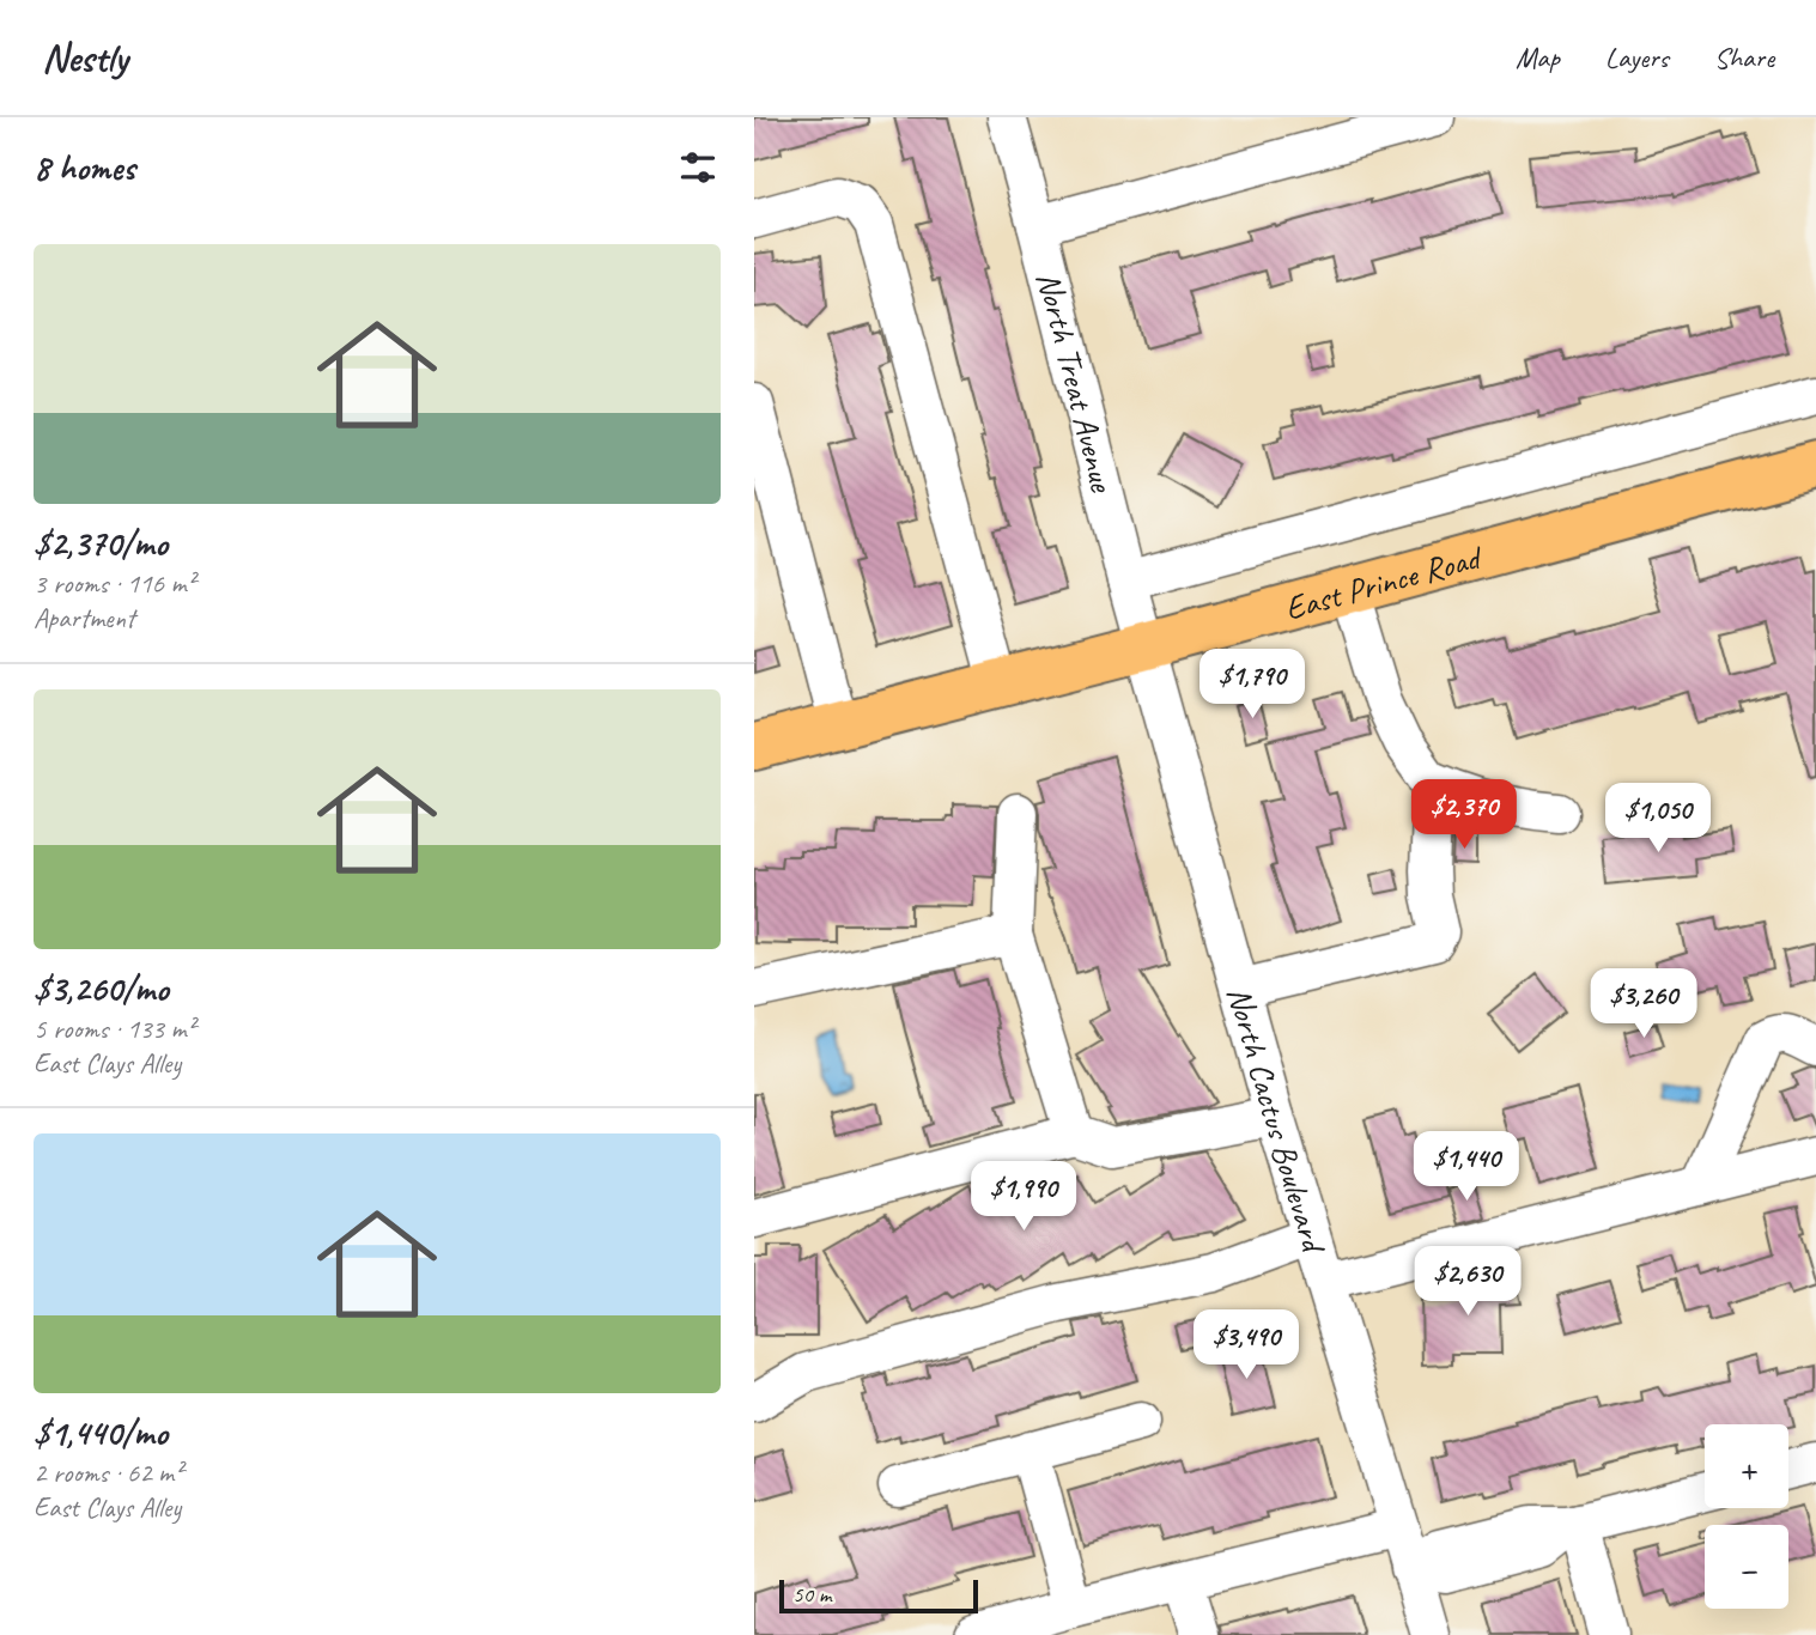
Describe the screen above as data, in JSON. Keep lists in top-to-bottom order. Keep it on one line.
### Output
{"streets":{"main road":["East Prince Road"],"street":["North Treat Avenue","North Cactus Boulevard"]},"crossings":[["North Treat Avenue","East Prince Road"],["North Treat Avenue","North Cactus Boulevard"],["East Prince Road","North Cactus Boulevard"]],"scale_bar":"50 m","page":{"header":"Nestly","nav":["Map","Layers","Share"],"heading":"8 homes","list":[{"name":"$2,370/mo","note":"3 rooms · 116 m² · Apartment"},{"name":"$3,260/mo","note":"5 rooms · 133 m² · East Clays Alley"},{"name":"$1,440/mo","note":"2 rooms · 62 m² · East Clays Alley"}],"price":["$1,790","$2,370","$1,050","$3,260","$1,440","$1,990","$2,630","$3,490"],"map_buttons":["+","−"],"scale":"50 m"}}
